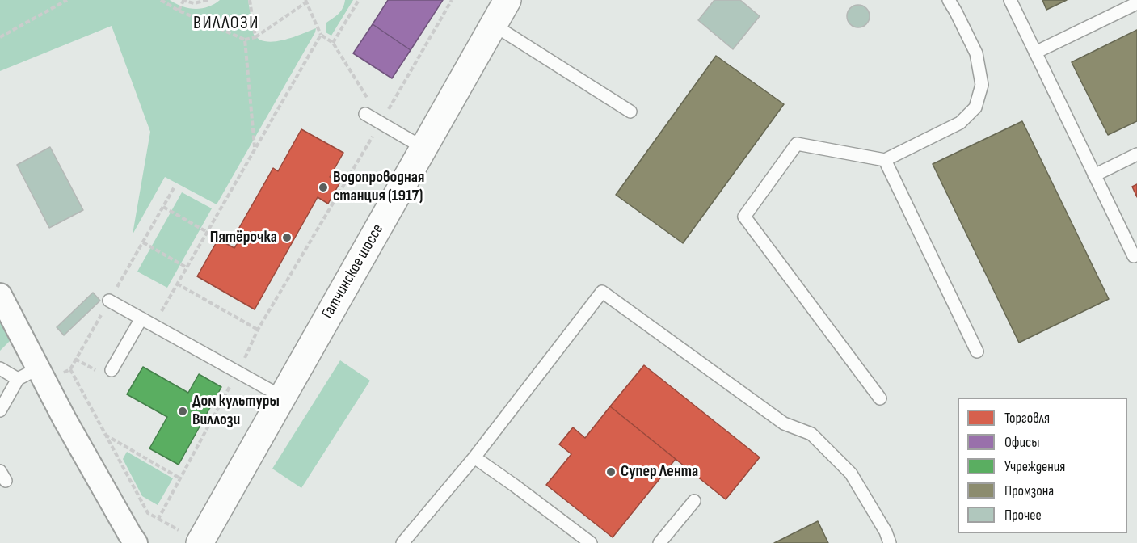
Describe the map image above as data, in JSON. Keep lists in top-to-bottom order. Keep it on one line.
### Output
{"streets":{"main road":["Гатчинское шоссе"]},"districts":["ВИЛЛОЗИ"],"places":["Водопроводная станция (1917)","Пятёрочка","Дом культуры Виллози","Супер Лента"],"legend":["Торговля","Офисы","Учреждения","Промзона","Прочее"]}
